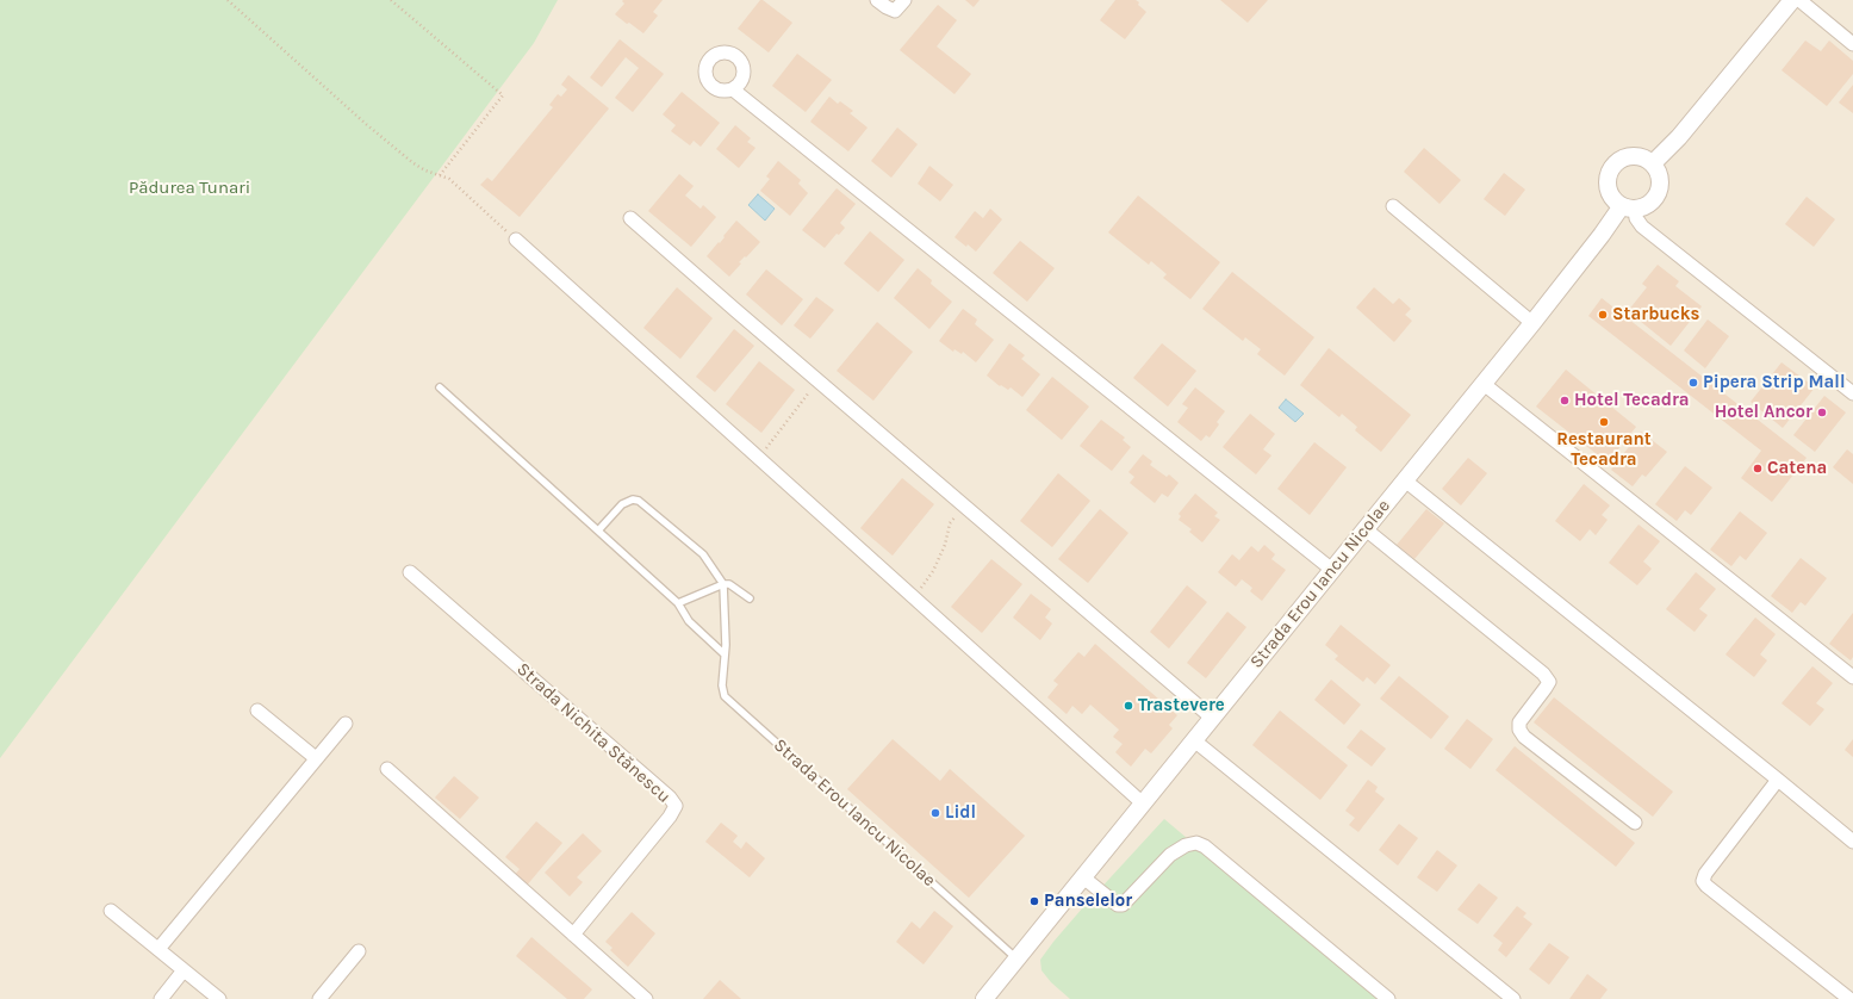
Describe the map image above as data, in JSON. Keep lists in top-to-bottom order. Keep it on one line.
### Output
{"streets":{"street":["Strada Erou Iancu Nicolae","Strada Nichita Stănescu"]},"parks":["Pădurea Tunari"],"places":["Starbucks","Pipera Strip Mall","Hotel Tecadra","Hotel Ancor","Restaurant Tecadra","Catena","Trastevere","Lidl","Panselelor"]}
